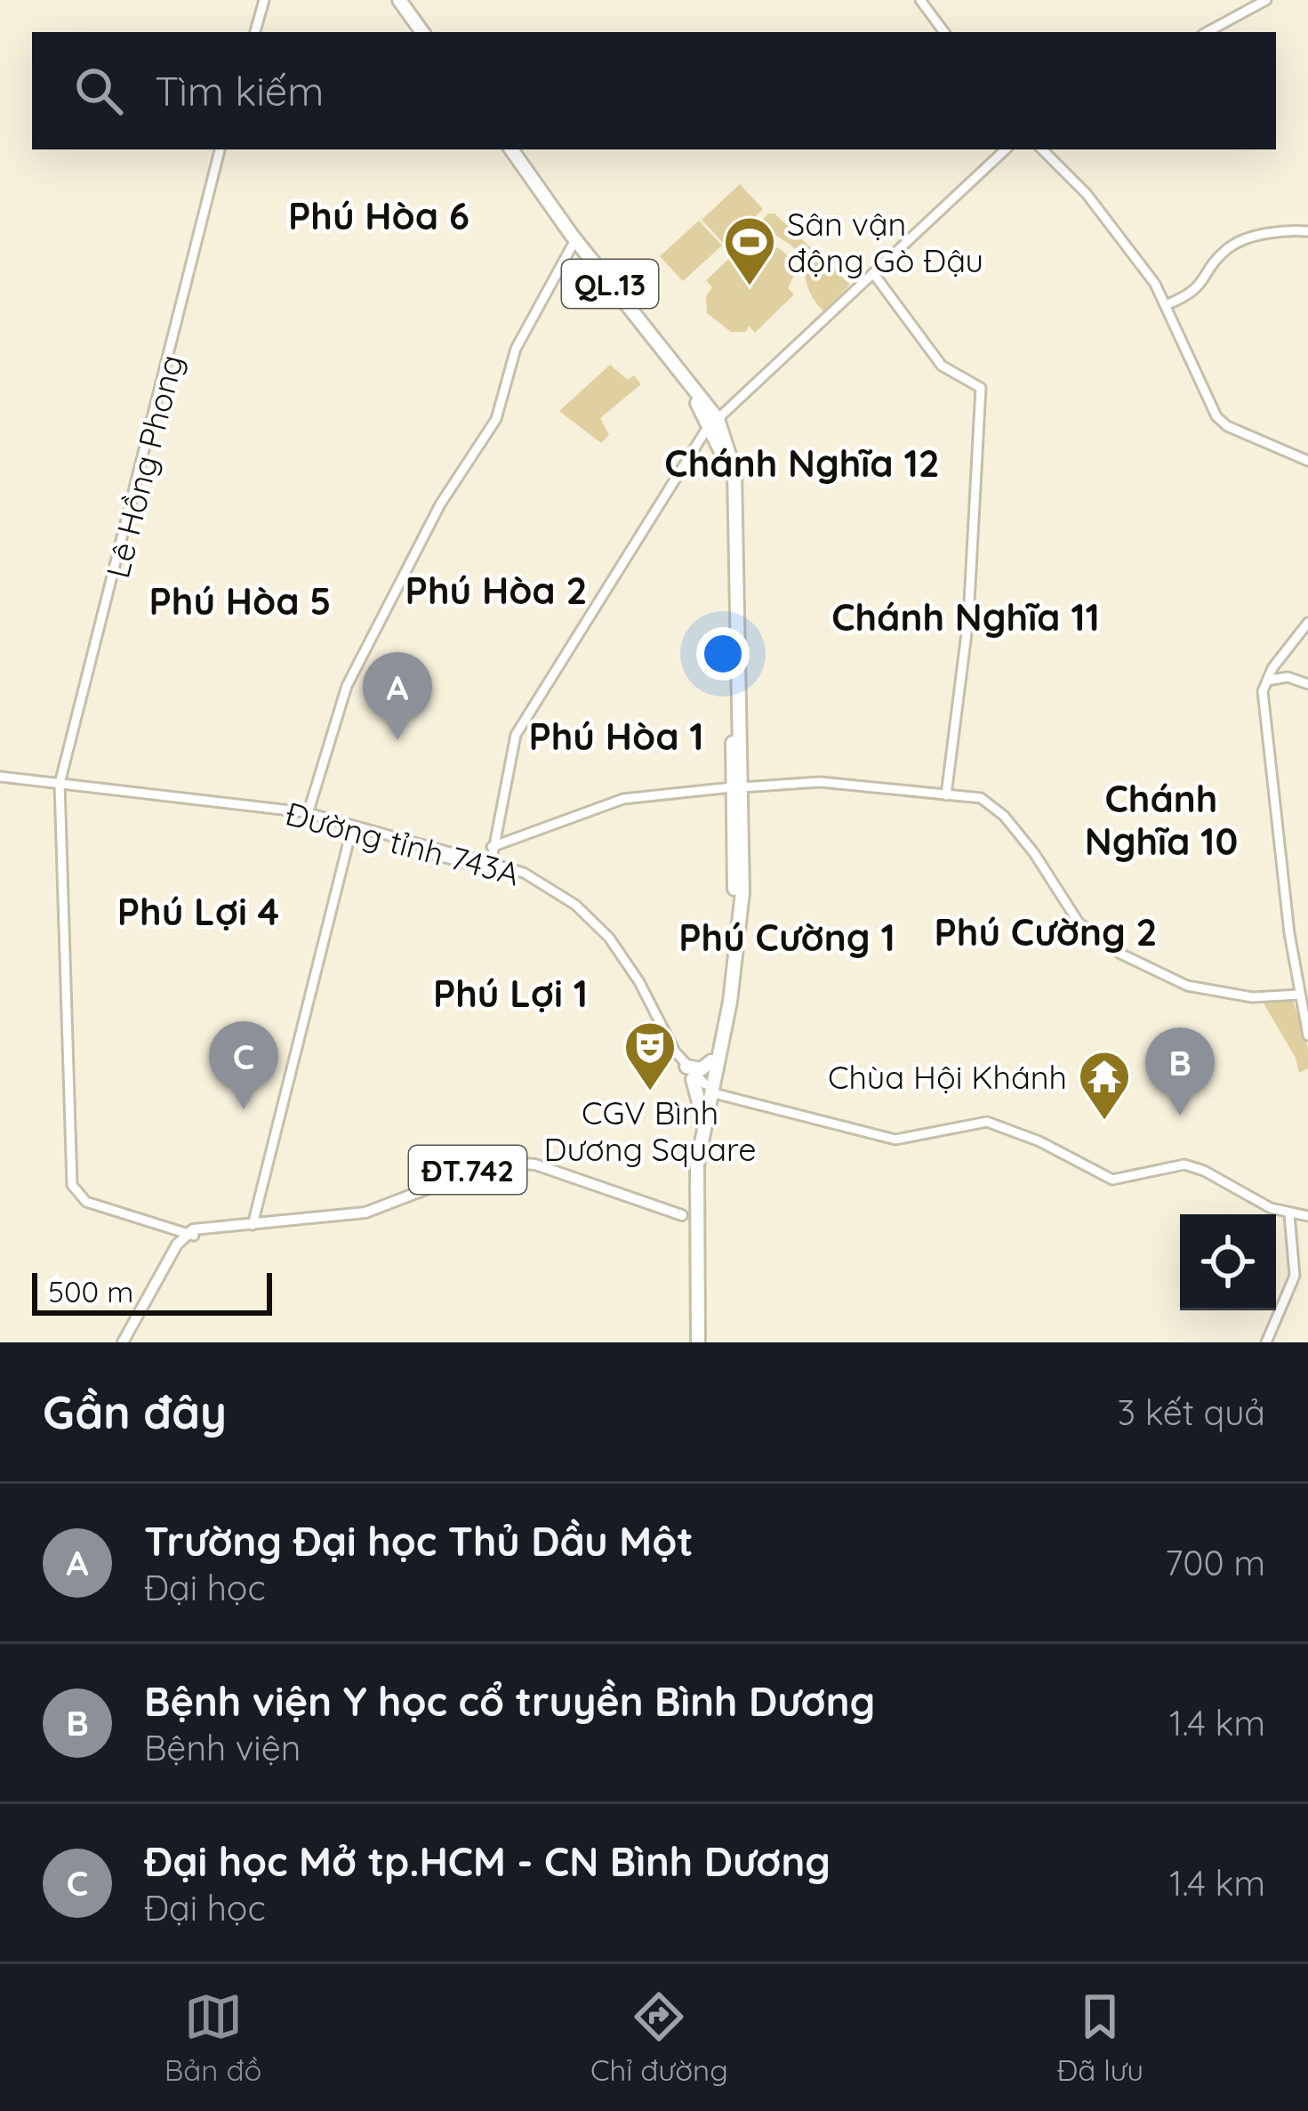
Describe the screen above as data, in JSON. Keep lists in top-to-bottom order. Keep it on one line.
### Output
{"streets":{"highway":["QL.13"],"main road":["ĐT.742"],"street":["Lê Hồng Phong","Đường tỉnh 743A"]},"crossings":[["QL.13","Đường tỉnh 743A"],["Lê Hồng Phong","Đường tỉnh 743A"],["Lê Hồng Phong","ĐT.742"]],"districts":["Phú Hòa 6","Chánh Nghĩa 12","Phú Hòa 2","Phú Hòa 5","Chánh Nghĩa 11","Phú Hòa 1","Chánh Nghĩa 10","Phú Lợi 4","Phú Cường 2","Phú Cường 1","Phú Lợi 1"],"places":{"sports":["Sân vận động Gò Đậu"],"theatre":["CGV Bình Dương Square"],"temple":["Chùa Hội Khánh"]},"scale_bar":"500 m","page":{"search":"Tìm kiếm","pins":["A","C","B"],"scale":"500 m","heading":["Gần đây","3 kết quả"],"list":[{"mark":"A","name":"Trường Đại học Thủ Dầu Một","note":"Đại học","value":"700 m"},{"mark":"B","name":"Bệnh viện Y học cổ truyền Bình Dương","note":"Bệnh viện","value":"1.4 km"},{"mark":"C","name":"Đại học Mở tp.HCM - CN Bình Dương","note":"Đại học","value":"1.4 km"}],"nav":["Bản đồ","Chỉ đường","Đã lưu"]}}
